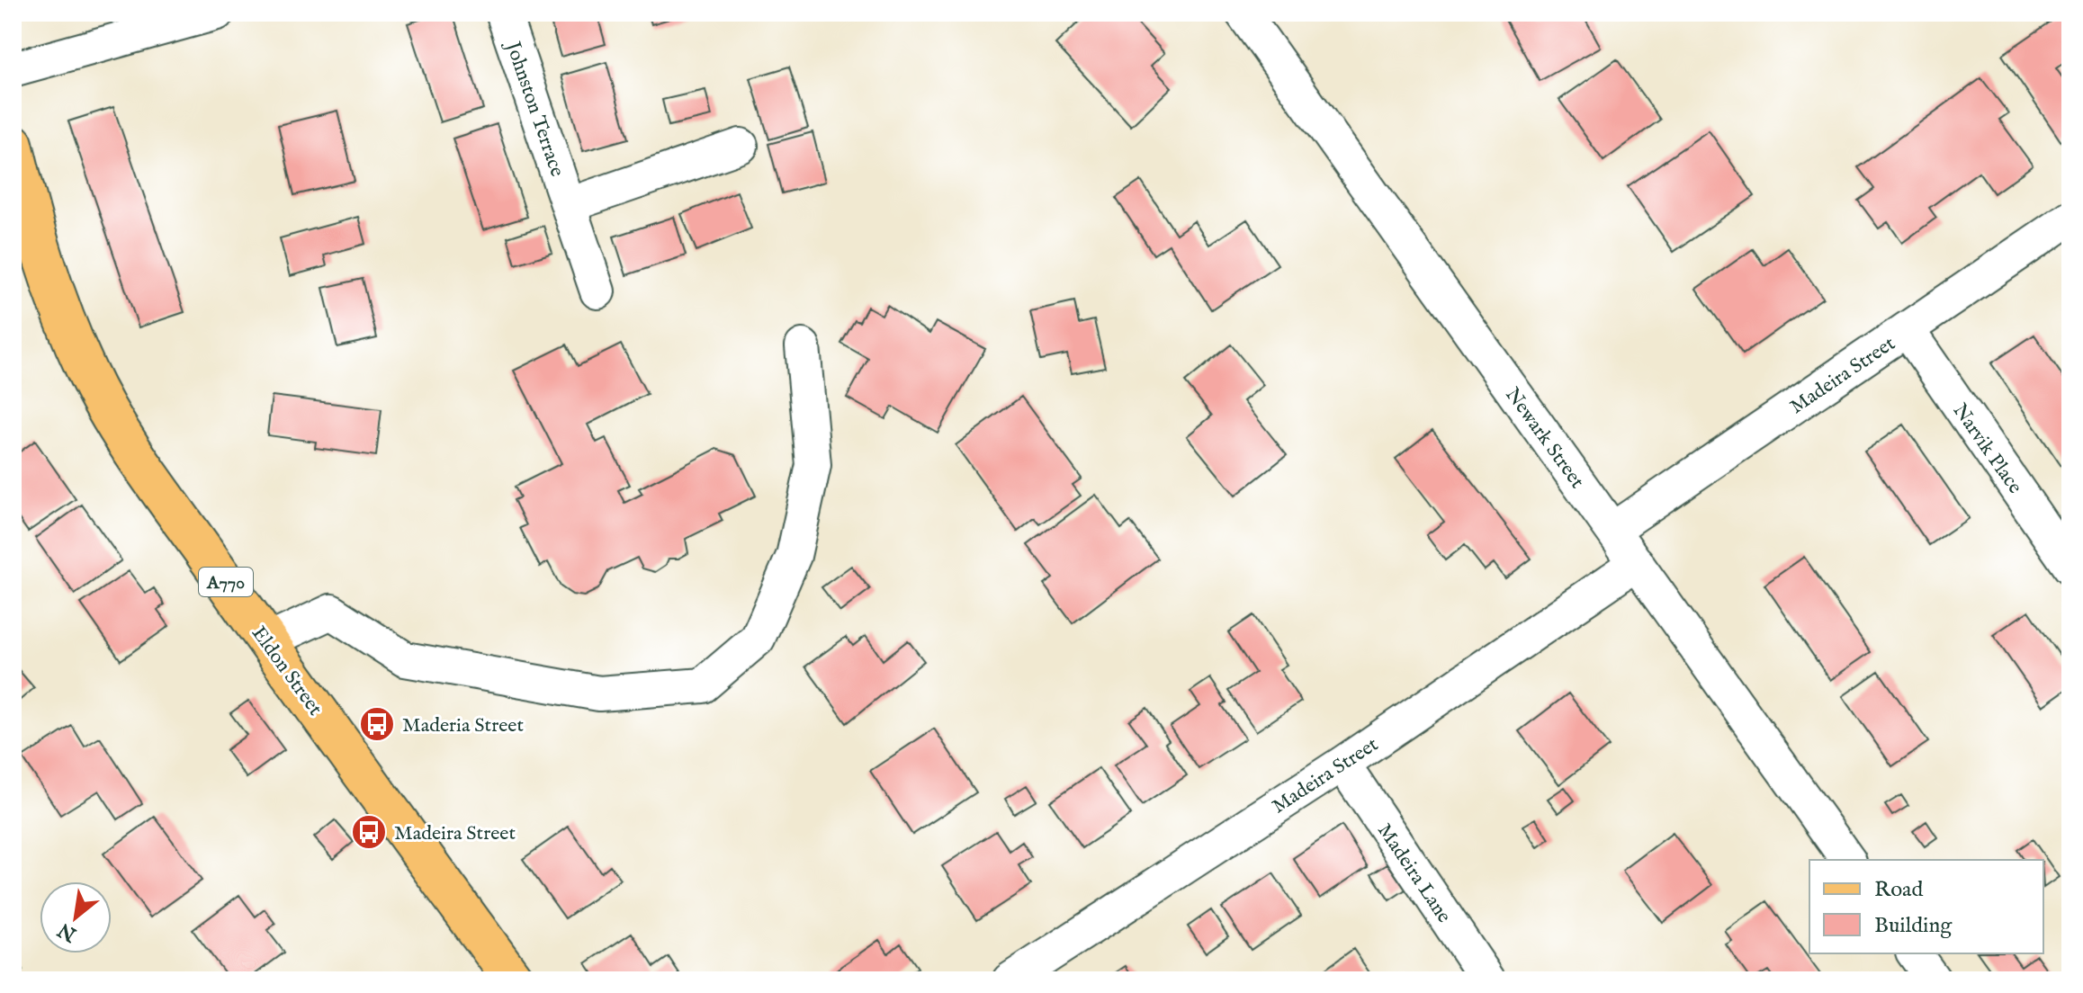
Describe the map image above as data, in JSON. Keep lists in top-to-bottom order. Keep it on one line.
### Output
{"streets":{"main road":["A770","Eldon Street"],"street":["Johnston Terrace","Madeira Street","Newark Street","Narvik Place","Madeira Lane"]},"crossings":[["Madeira Street","Newark Street"],["Madeira Street","Narvik Place"],["Madeira Street","Madeira Lane"]],"places":{"bus stop":["Maderia Street","Madeira Street"]},"legend":["Road","Building"],"north":"bottom left"}
